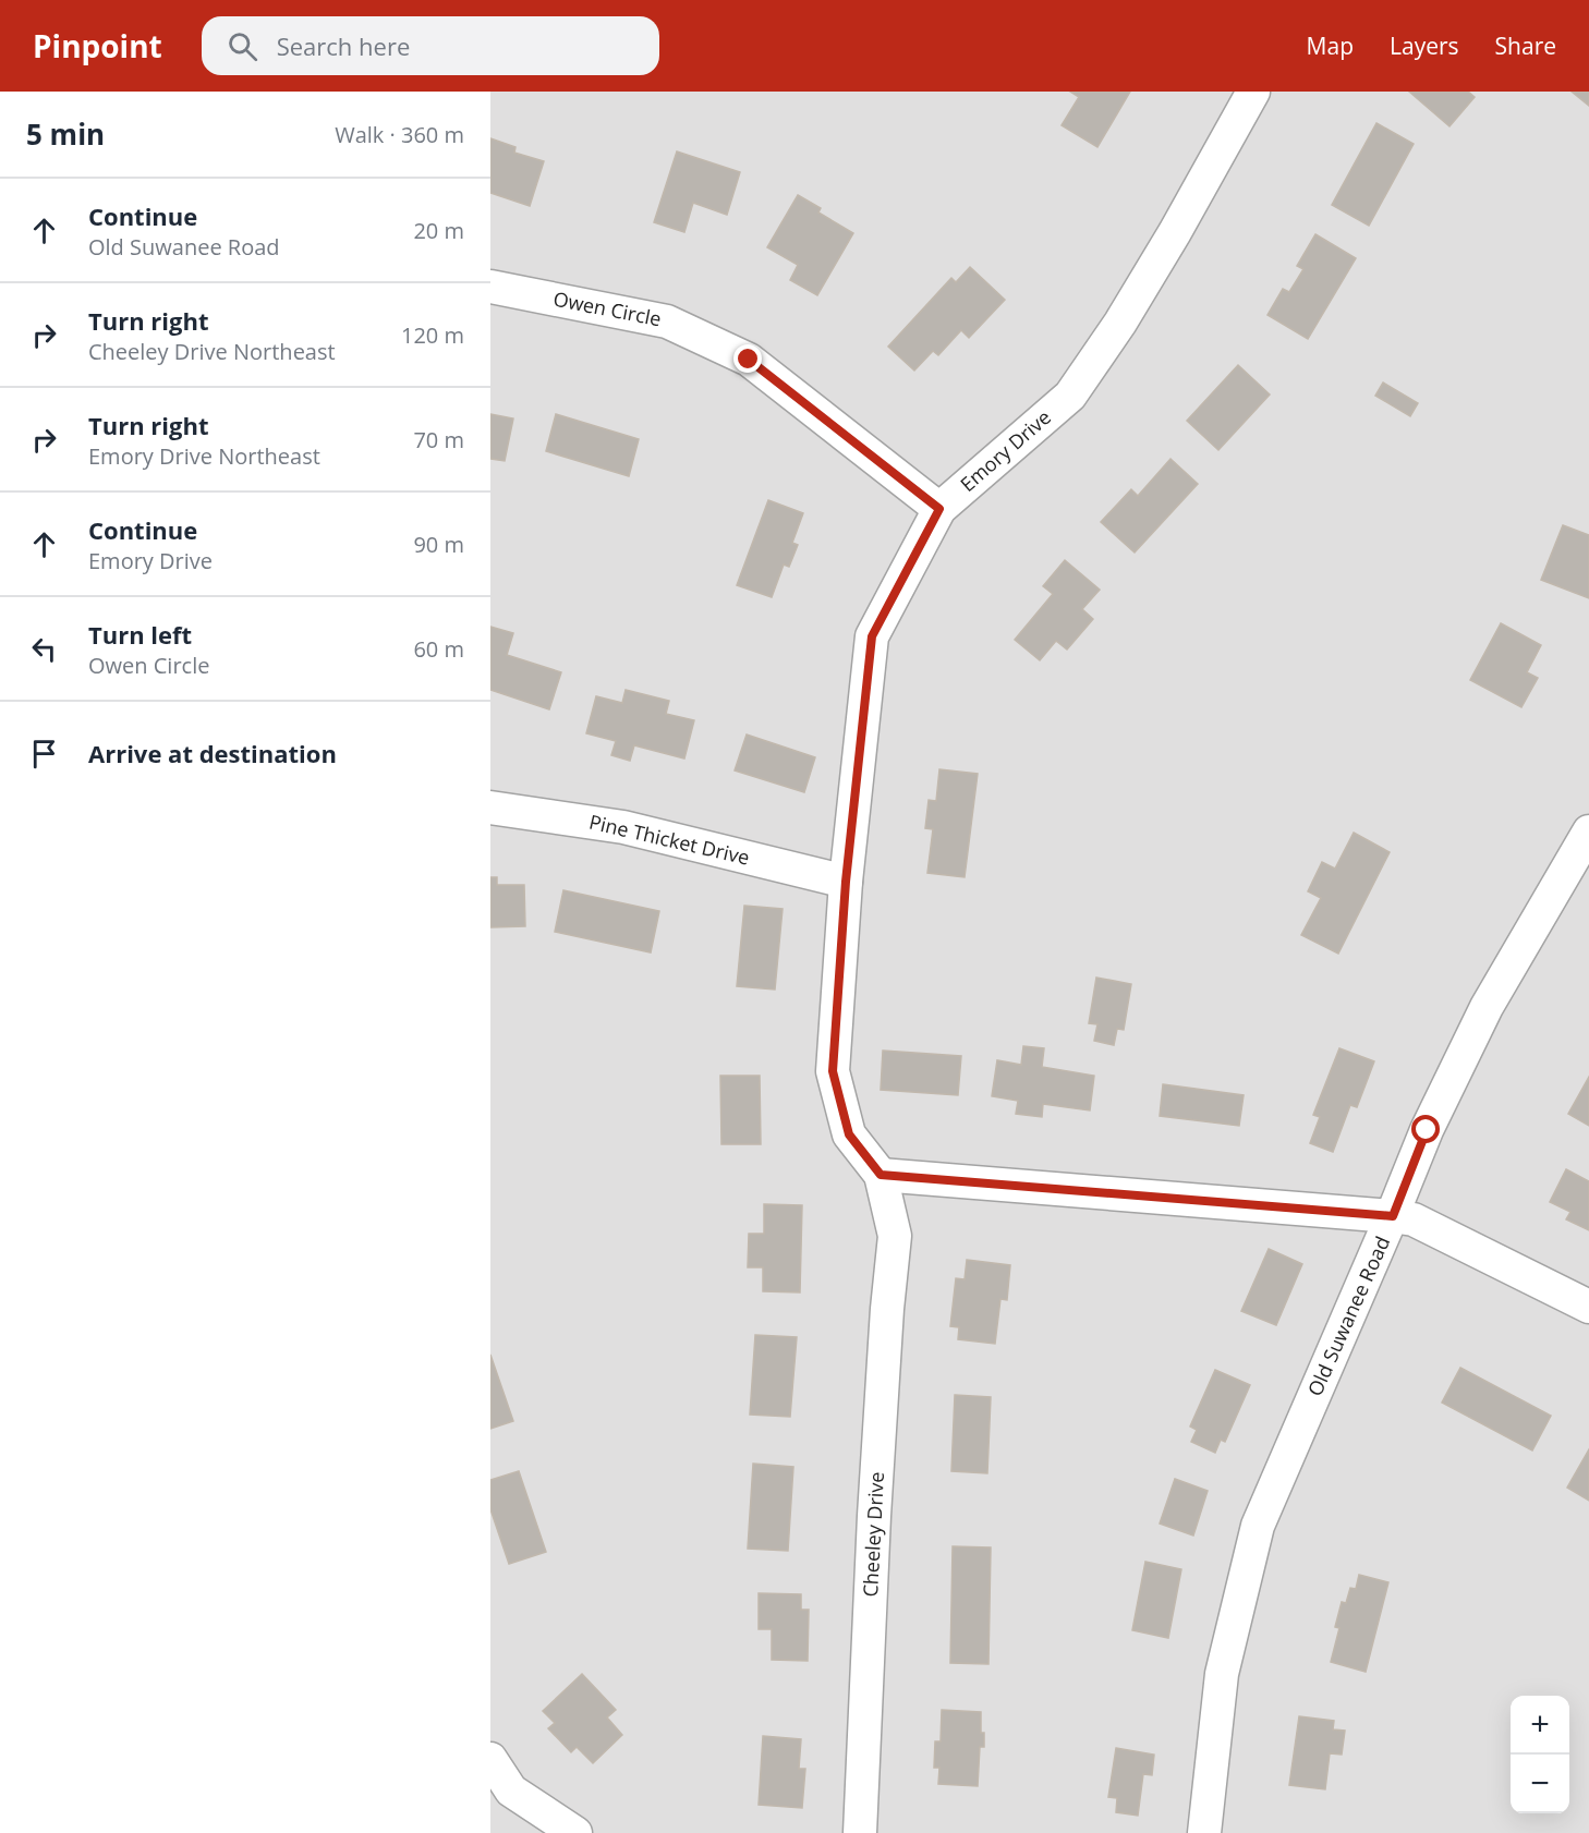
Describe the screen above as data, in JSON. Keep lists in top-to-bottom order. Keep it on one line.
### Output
{"streets":{"street":["Owen Circle","Emory Drive","Pine Thicket Drive","Old Suwanee Road","Cheeley Drive"]},"crossings":[["Owen Circle","Emory Drive"],["Emory Drive","Pine Thicket Drive"],["Emory Drive","Cheeley Drive"]],"page":{"header":"Pinpoint","search":"Search here","nav":["Map","Layers","Share"],"heading":["5 min","Walk · 360 m"],"list":[["Continue","Old Suwanee Road","20 m"],["Turn right","Cheeley Drive Northeast","120 m"],["Turn right","Emory Drive Northeast","70 m"],["Continue","Emory Drive","90 m"],["Turn left","Owen Circle","60 m"],"Arrive at destination"],"map_buttons":["+","−"]}}
